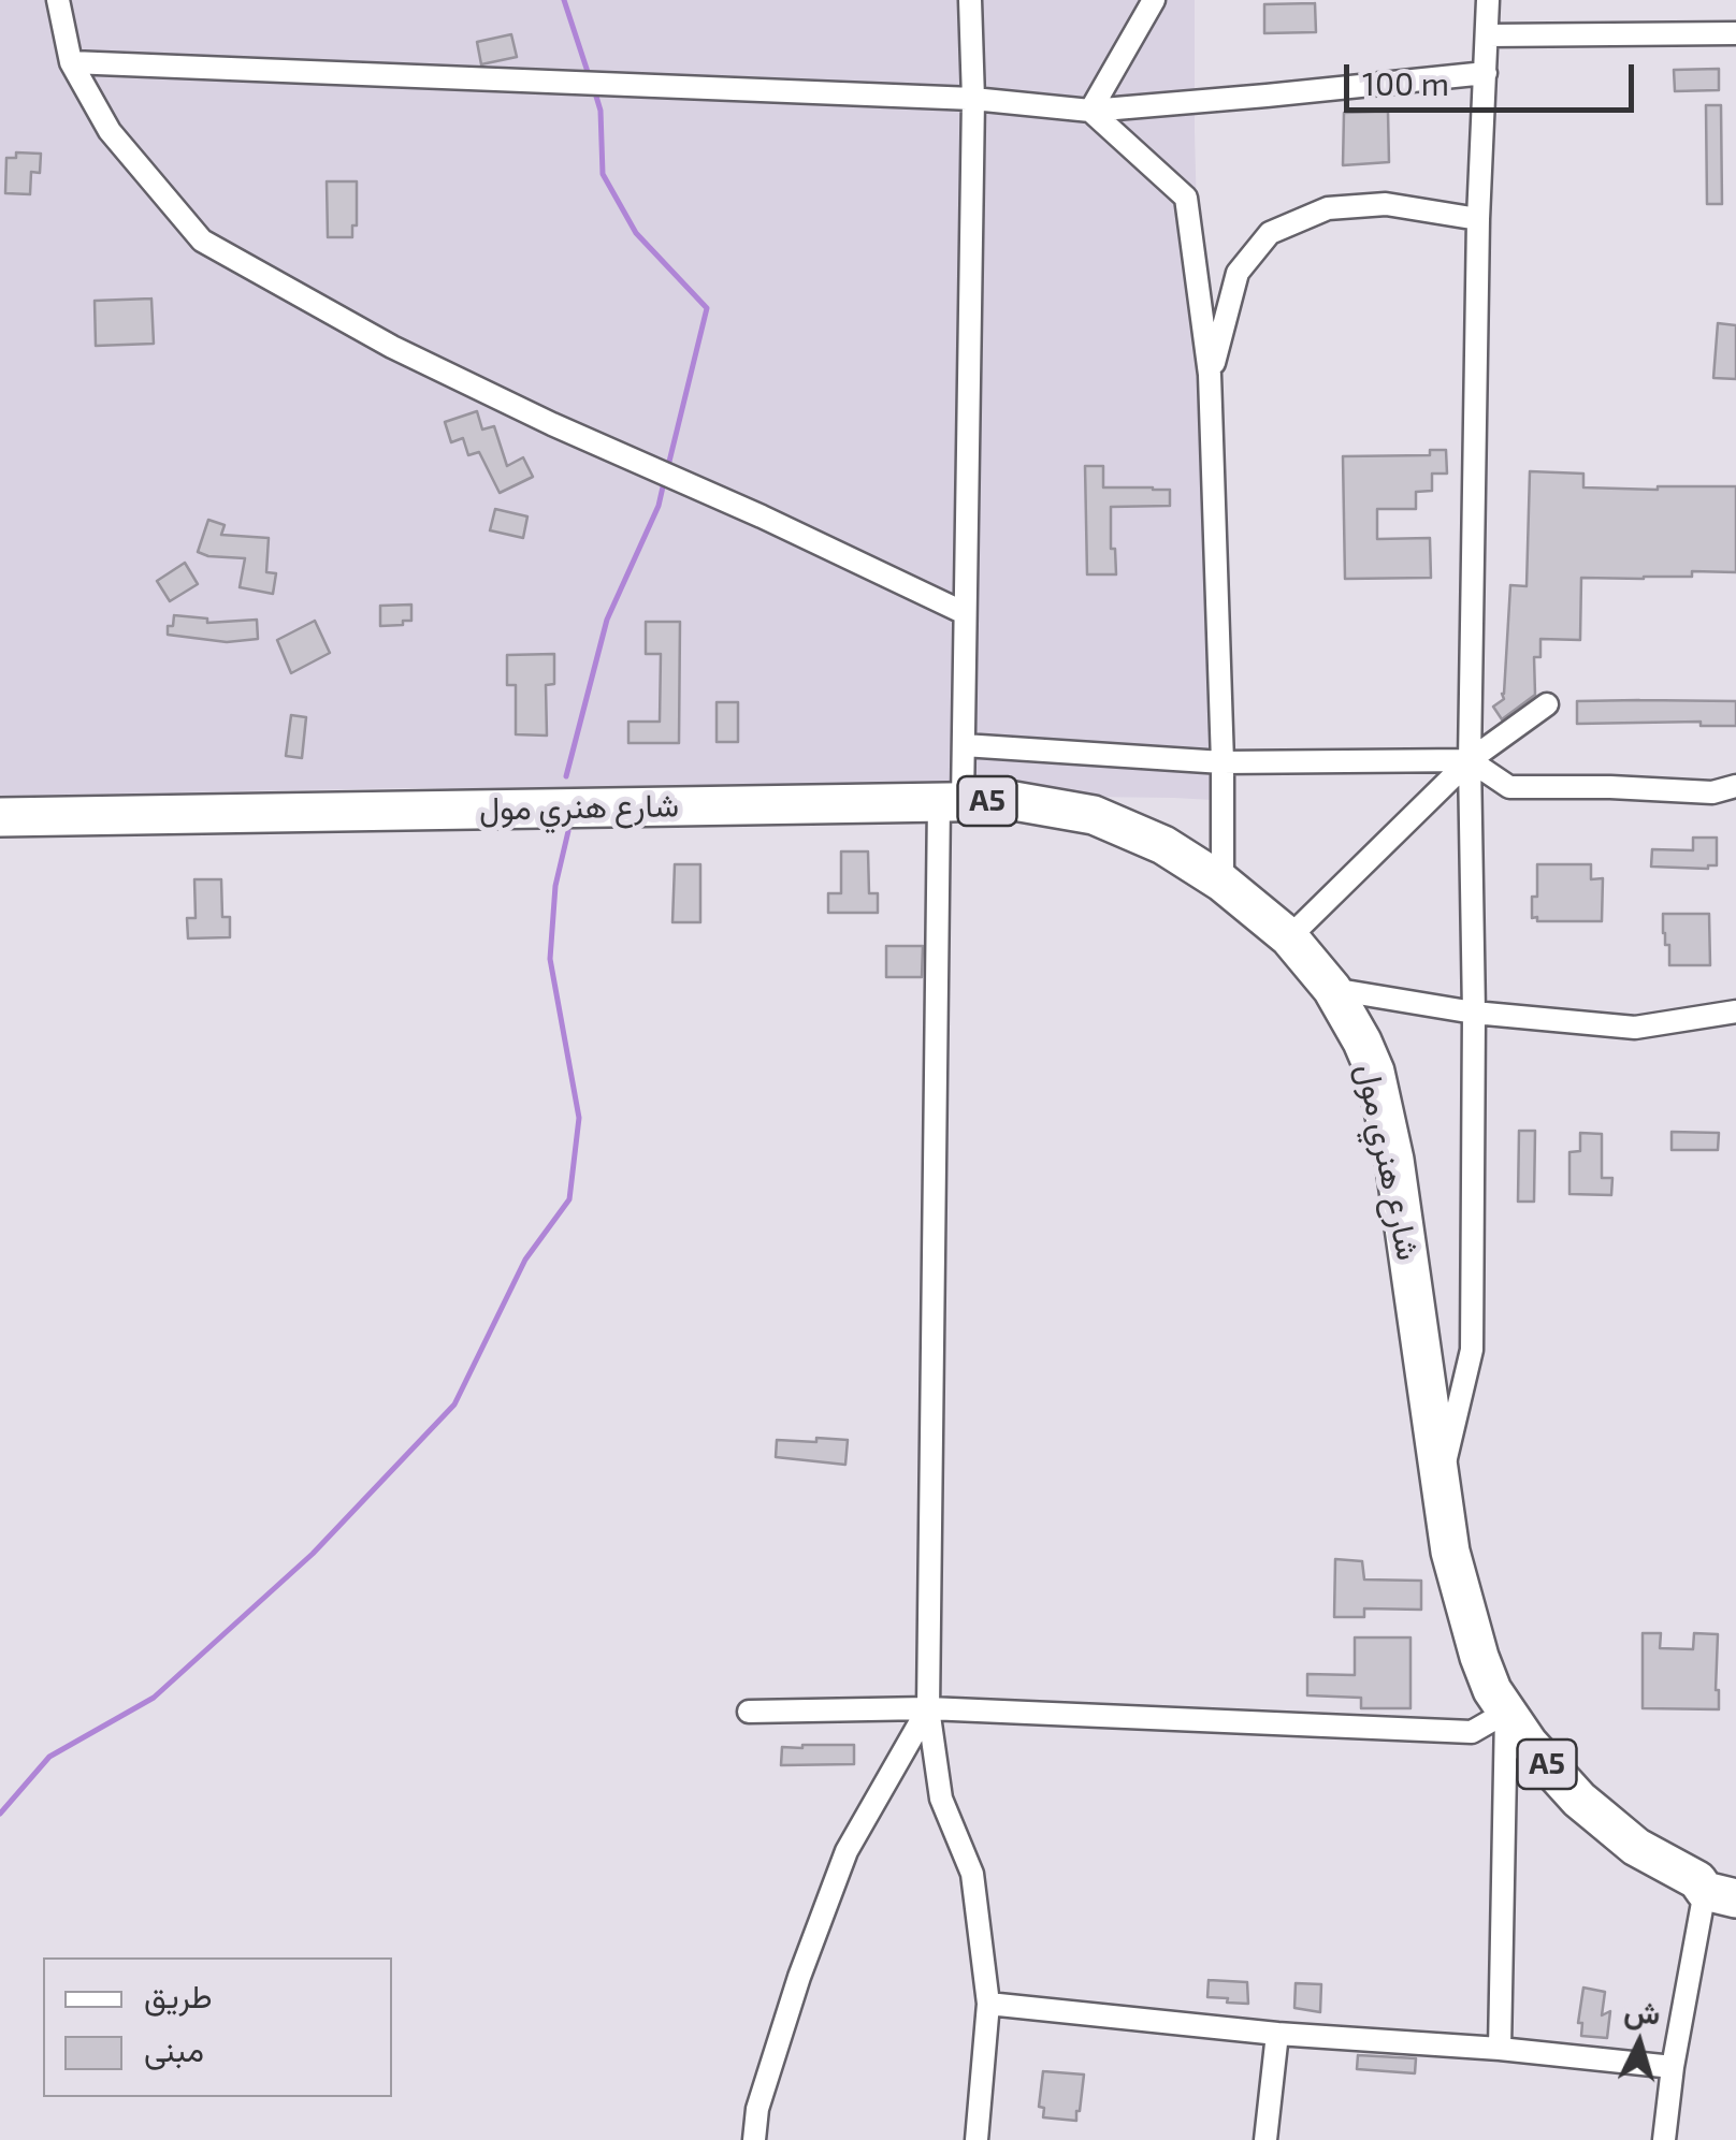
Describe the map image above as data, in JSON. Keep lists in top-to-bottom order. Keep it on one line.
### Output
{"streets":{"highway":["A5","شارع هنري مول"]},"legend":["طريق","مبنى"],"scale_bar":"100 m","north":"top"}
